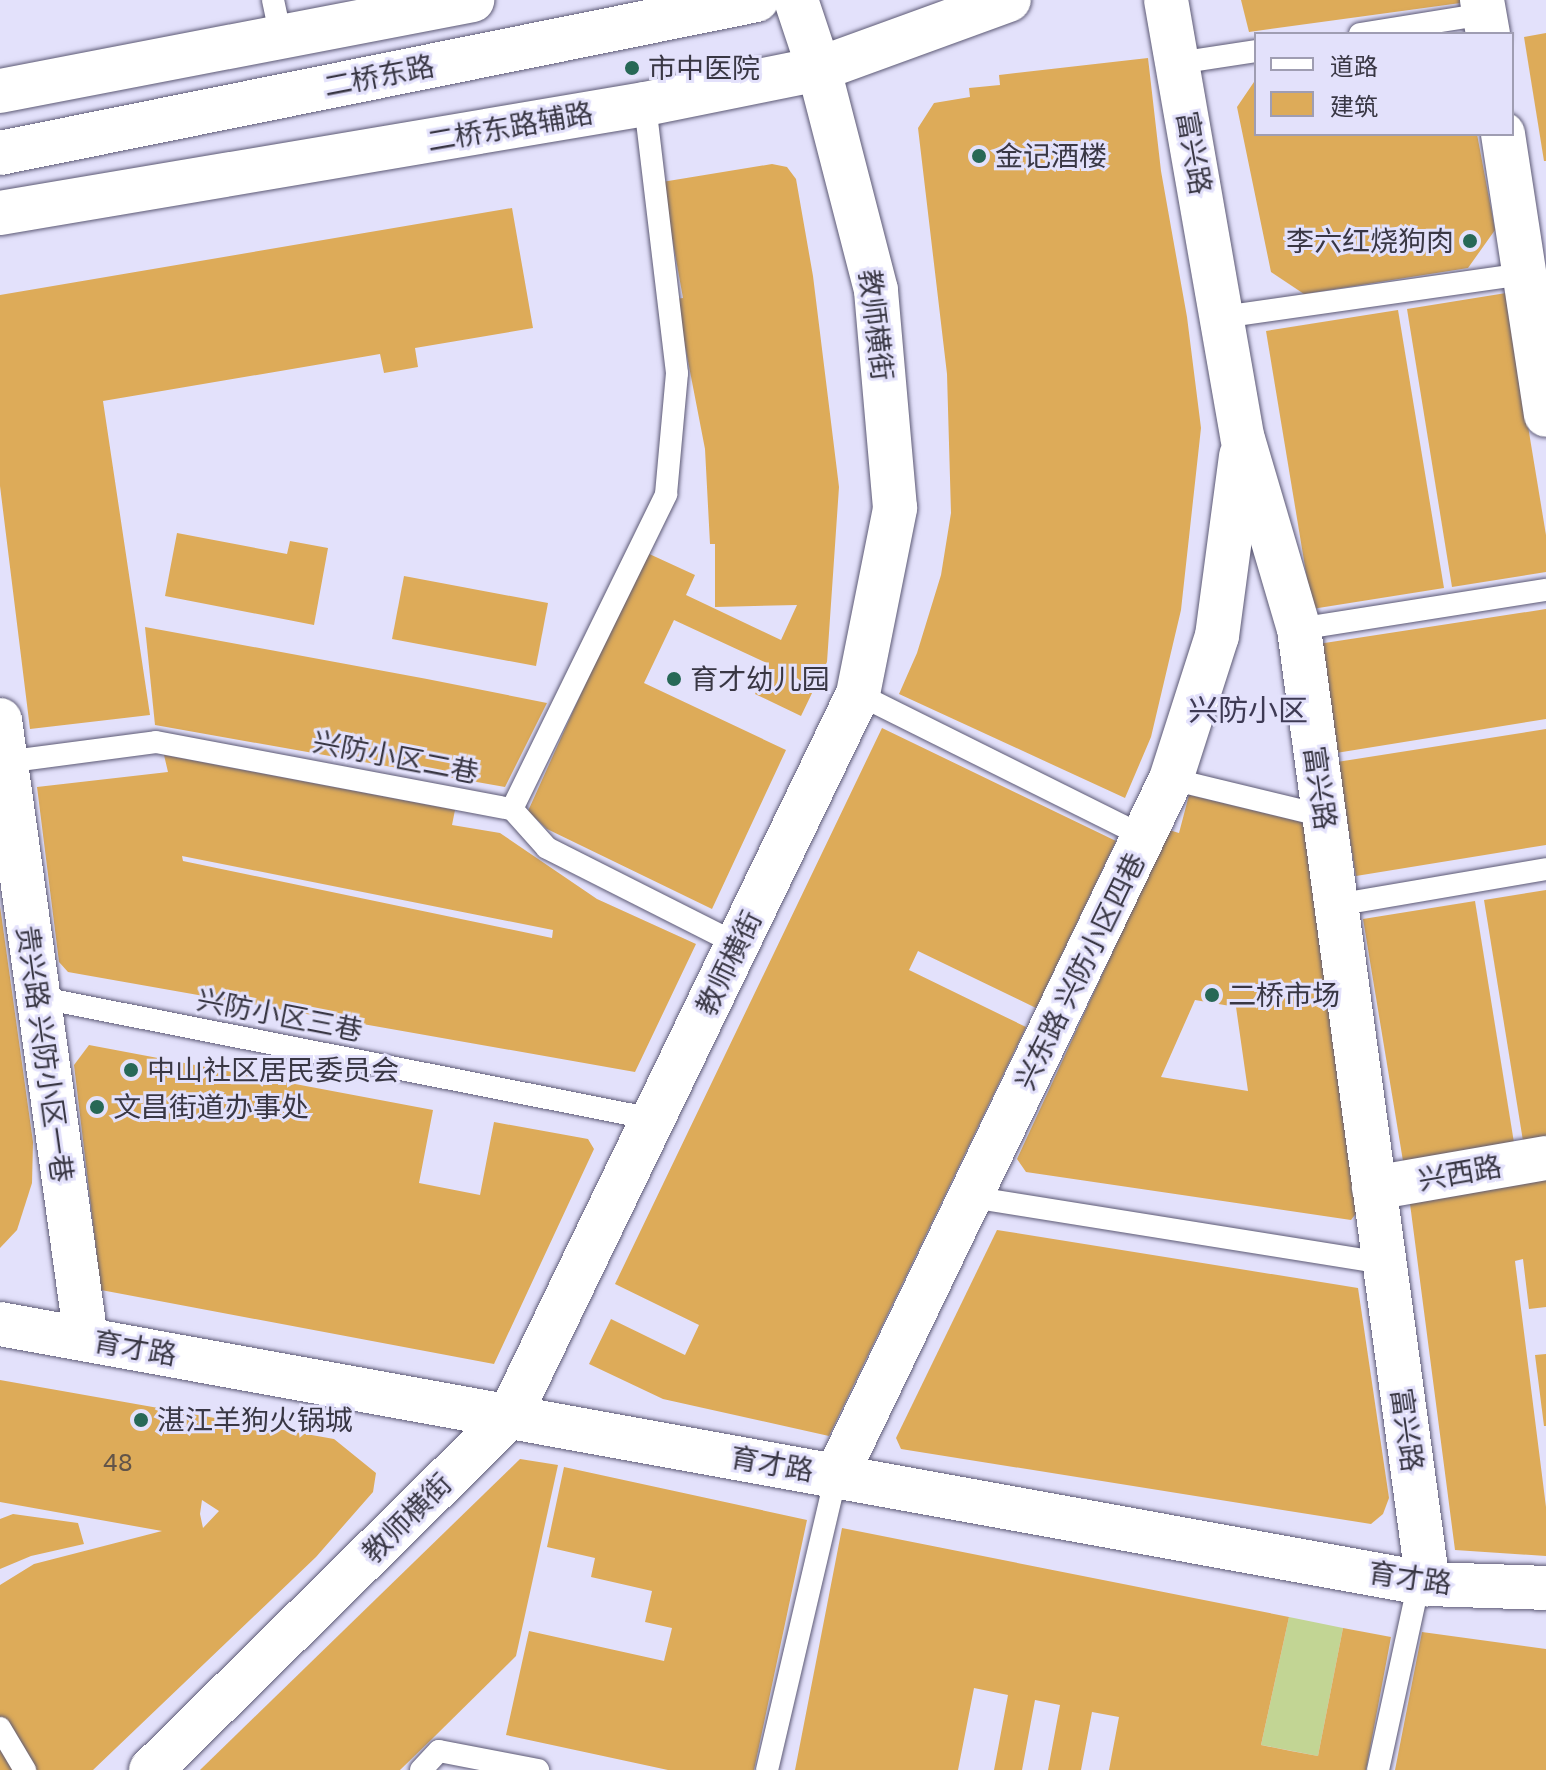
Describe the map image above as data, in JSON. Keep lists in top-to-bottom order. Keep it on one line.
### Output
{"streets":{"street":["二桥东路","二桥东路辅路","富兴路","教师横街","兴东路 兴防小区四巷","贵兴路 兴防小区一巷","兴西路","育才路"],"lane":["兴防小区二巷","兴防小区三巷"]},"crossings":[["二桥东路辅路","教师横街"],["富兴路","兴东路 兴防小区四巷"],["富兴路","兴西路"],["富兴路","育才路"],["教师横街","兴防小区二巷"],["教师横街","兴防小区三巷"],["教师横街","育才路"],["兴防小区二巷","贵兴路 兴防小区一巷"],["兴东路 兴防小区四巷","育才路"],["兴防小区三巷","贵兴路 兴防小区一巷"],["贵兴路 兴防小区一巷","育才路"]],"districts":["兴防小区"],"places":["市中医院","金记酒楼","李六红烧狗肉","育才幼儿园","二桥市场","中山社区居民委员会","文昌街道办事处","湛江羊狗火锅城"],"house_numbers":["48"],"legend":["道路","建筑"]}
